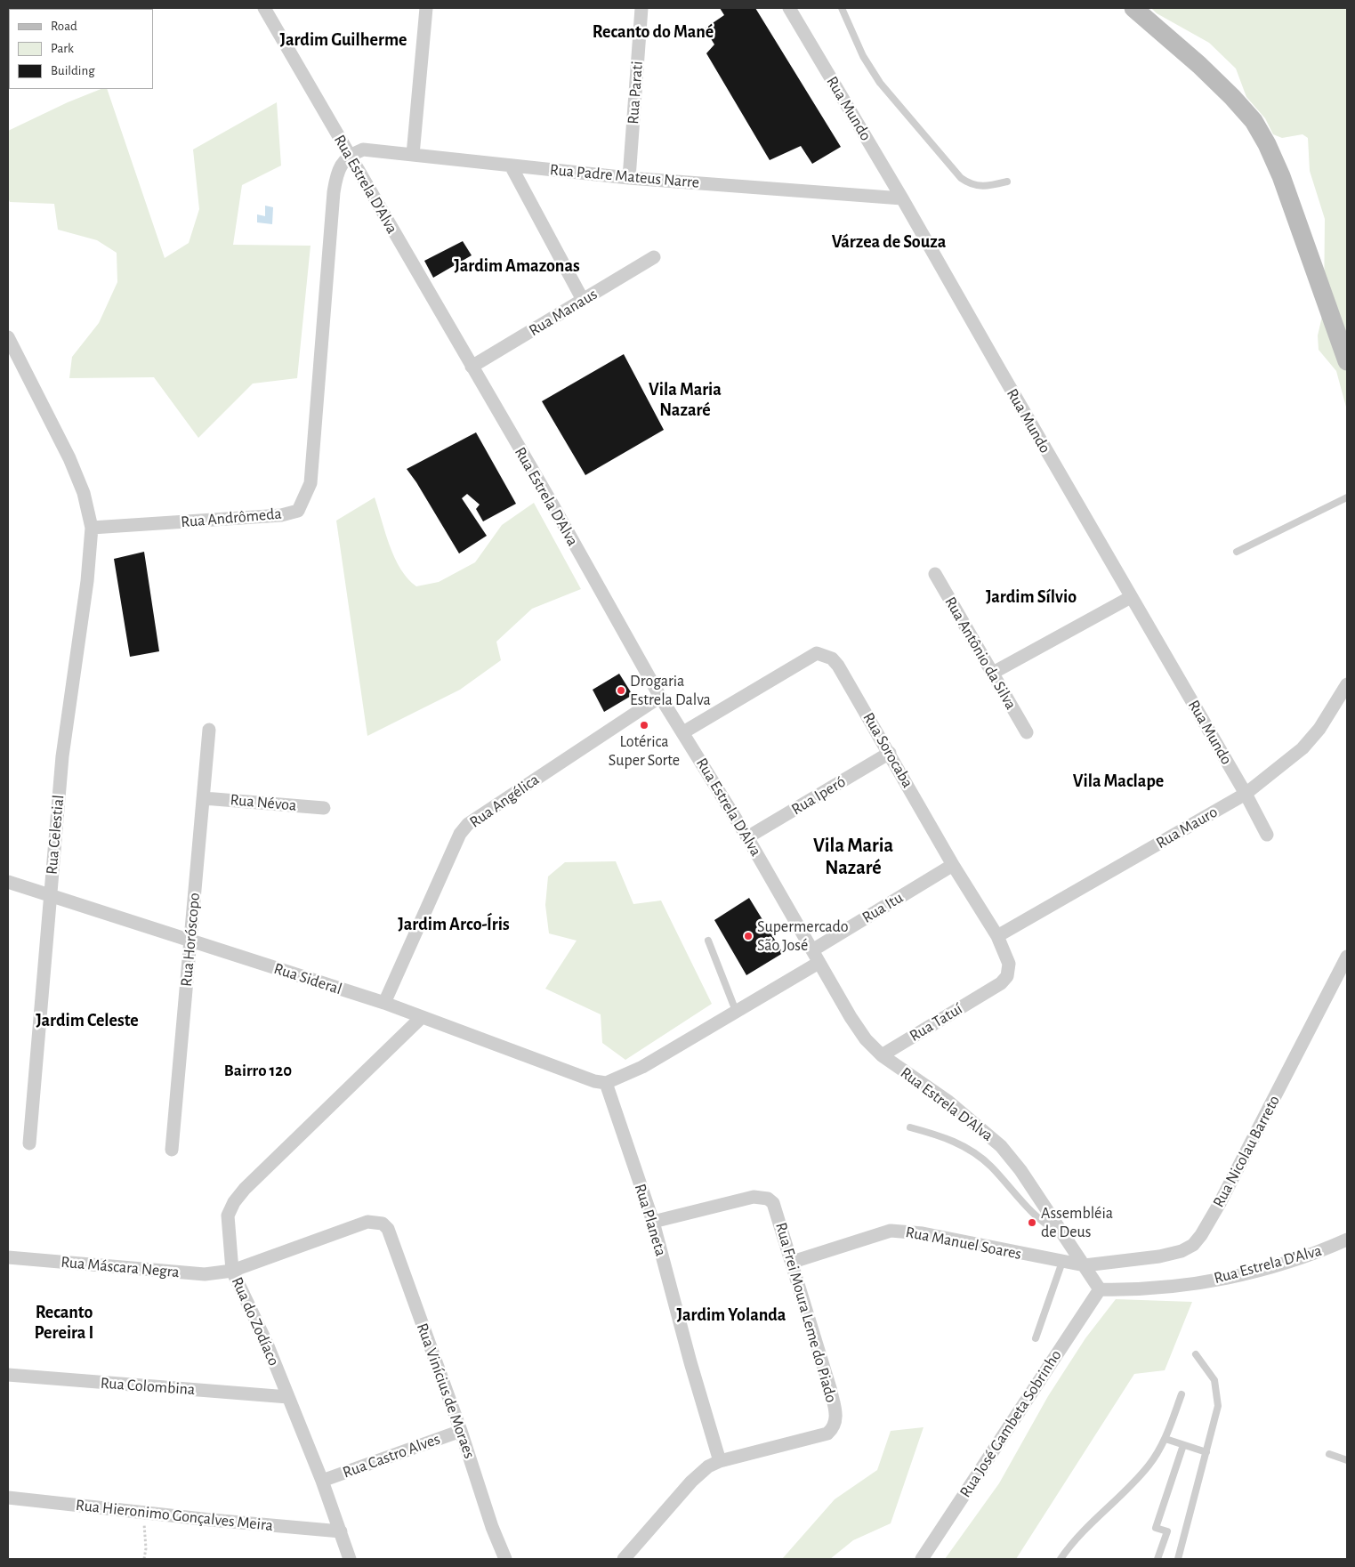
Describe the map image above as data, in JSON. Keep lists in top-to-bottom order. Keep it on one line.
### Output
{"streets":{"street":["Rua Parati","Rua Mundo","Rua Padre Mateus Narre","Rua Estrela D'Alva","Rua Manaus","Rua Andrômeda","Rua Antônio da Silva","Rua Sorocaba","Rua Iperó","Rua Angélica","Rua Névoa","Rua Mauro","Rua Celestial","Rua Itu","Rua Horóscopo","Rua Sideral","Rua Tatuí","Rua Nicolau Barreto","Rua Planeta","Rua Manuel Soares","Rua Máscara Negra","Rua Frei Moura Leme do Piado","Rua do Zodíaco","Rua Colombina","Rua Vinícius de Moraes","Rua José Gambeta Sobrinho","Rua Castro Alves","Rua Hieronimo Gonçalves Meira"]},"crossings":[["Rua Parati","Rua Padre Mateus Narre"],["Rua Mundo","Rua Padre Mateus Narre"],["Rua Mundo","Rua Mauro"],["Rua Padre Mateus Narre","Rua Estrela D'Alva"],["Rua Padre Mateus Narre","Rua Andrômeda"],["Rua Estrela D'Alva","Rua Manaus"],["Rua Estrela D'Alva","Rua Andrômeda"],["Rua Estrela D'Alva","Rua Sorocaba"],["Rua Estrela D'Alva","Rua Iperó"],["Rua Estrela D'Alva","Rua Angélica"],["Rua Estrela D'Alva","Rua Itu"],["Rua Estrela D'Alva","Rua Tatuí"],["Rua Estrela D'Alva","Rua Nicolau Barreto"],["Rua Estrela D'Alva","Rua Manuel Soares"],["Rua Estrela D'Alva","Rua José Gambeta Sobrinho"],["Rua Andrômeda","Rua Celestial"],["Rua Sorocaba","Rua Iperó"],["Rua Sorocaba","Rua Mauro"],["Rua Sorocaba","Rua Itu"],["Rua Sorocaba","Rua Tatuí"],["Rua Angélica","Rua Sideral"],["Rua Névoa","Rua Horóscopo"],["Rua Celestial","Rua Sideral"],["Rua Horóscopo","Rua Sideral"],["Rua Sideral","Rua Planeta"],["Rua Sideral","Rua do Zodíaco"],["Rua Nicolau Barreto","Rua Manuel Soares"],["Rua Planeta","Rua Frei Moura Leme do Piado"],["Rua Manuel Soares","Rua Frei Moura Leme do Piado"],["Rua Máscara Negra","Rua do Zodíaco"],["Rua Máscara Negra","Rua Vinícius de Moraes"],["Rua do Zodíaco","Rua Colombina"],["Rua do Zodíaco","Rua Castro Alves"],["Rua do Zodíaco","Rua Hieronimo Gonçalves Meira"],["Rua Vinícius de Moraes","Rua Castro Alves"]],"districts":["Recanto do Mané","Jardim Guilherme","Várzea de Souza","Jardim Amazonas","Vila Maria Nazaré","Jardim Sílvio","Vila Maclape","Vila Maria Nazaré","Jardim Arco-Íris","Jardim Celeste","Bairro 120","Recanto Pereira I","Jardim Yolanda"],"places":["Drogaria Estrela Dalva","Lotérica Super Sorte","Supermercado São José","Assembléia de Deus"],"legend":["Road","Park","Building"]}
